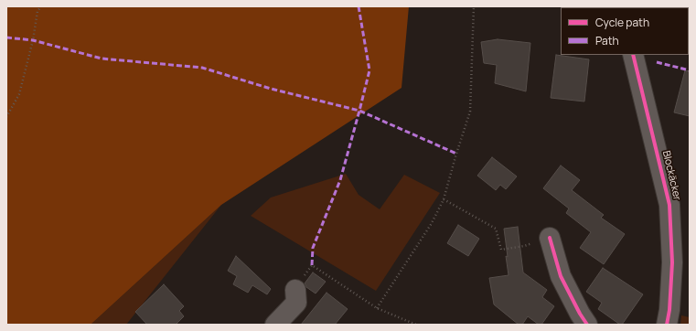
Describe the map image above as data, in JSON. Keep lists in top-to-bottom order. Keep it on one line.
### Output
{"streets":{"street":["Blockäcker"]},"legend":["Cycle path","Path"]}
